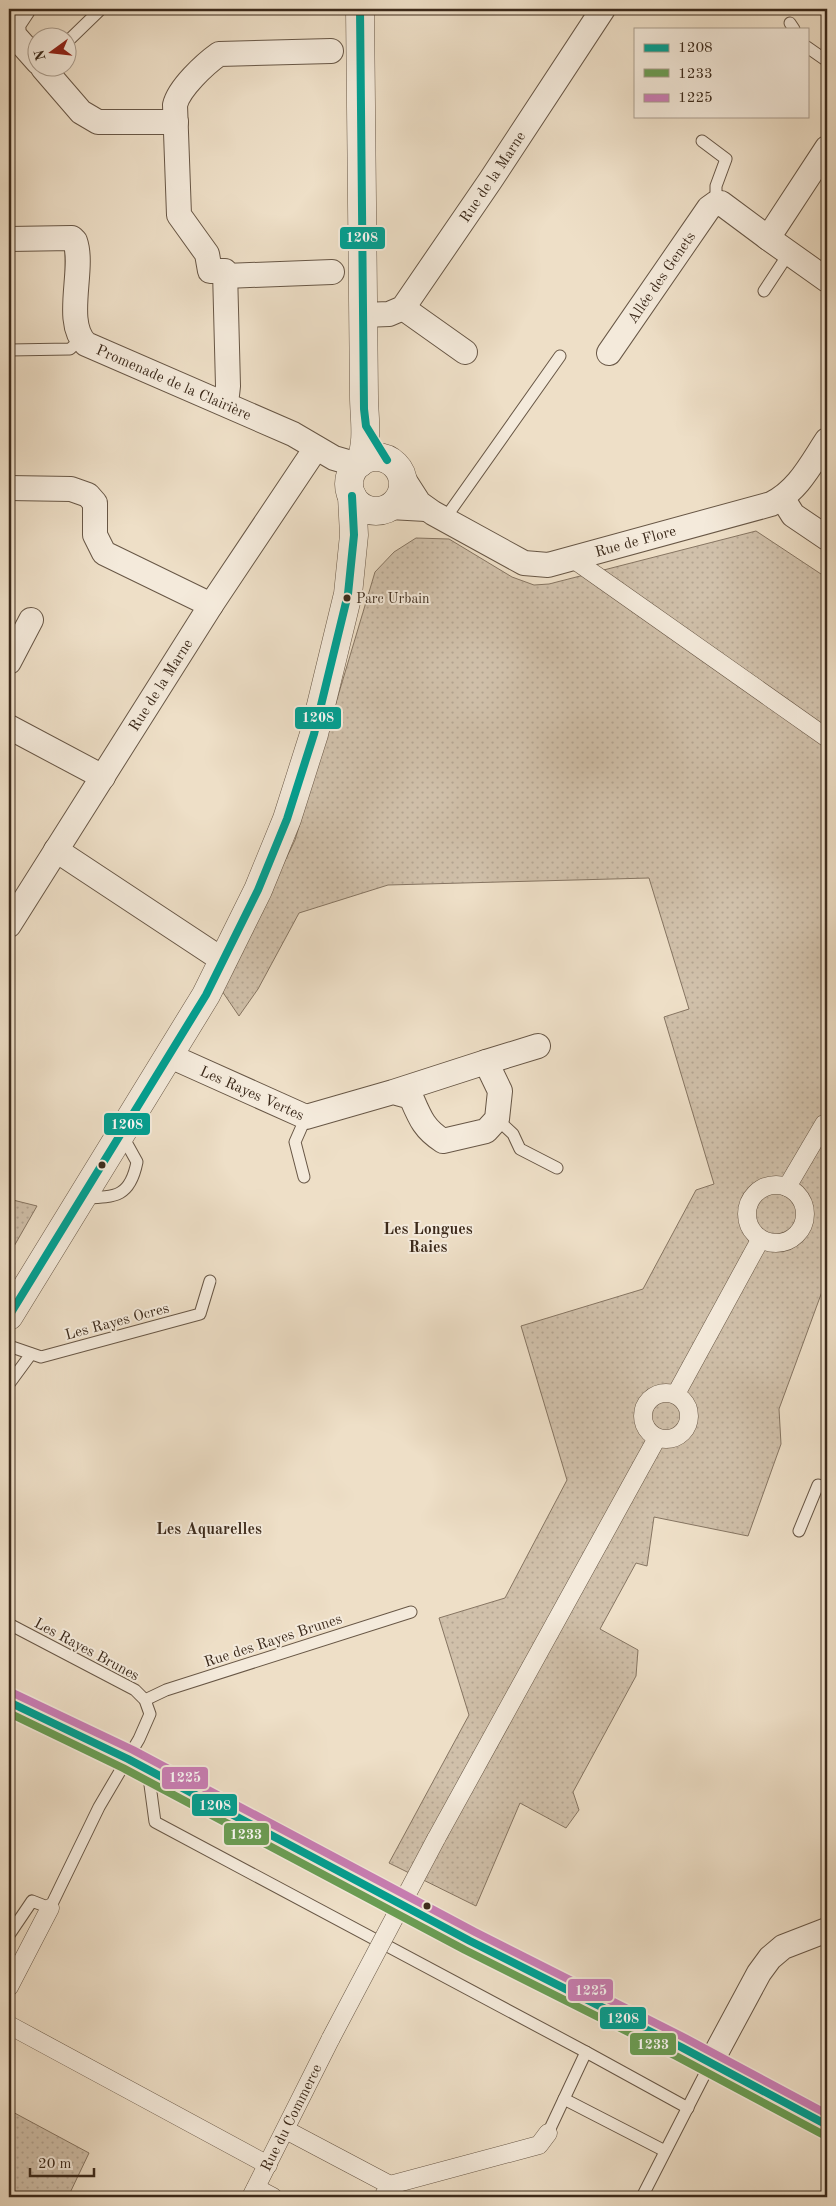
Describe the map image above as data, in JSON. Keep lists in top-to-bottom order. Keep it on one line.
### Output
{"streets":{"street":["Rue de la Marne","Allée des Genets","Promenade de la Clairière","Rue de Flore","Les Rayes Vertes","Rue du Commerce"],"lane":["Les Rayes Ocres","Rue des Rayes Brunes","Les Rayes Brunes"]},"crossings":[["Rue de la Marne","Promenade de la Clairière"],["Rue de la Marne","Rue de Flore"],["Promenade de la Clairière","Rue de Flore"],["Rue des Rayes Brunes","Les Rayes Brunes"]],"districts":["Les Longues Raies","Les Aquarelles"],"places":["Parc Urbain"],"lines":["transit line 1208","transit line 1225","transit line 1233"],"legend":["1208","1233","1225"],"scale_bar":"20 m","north":"left"}
